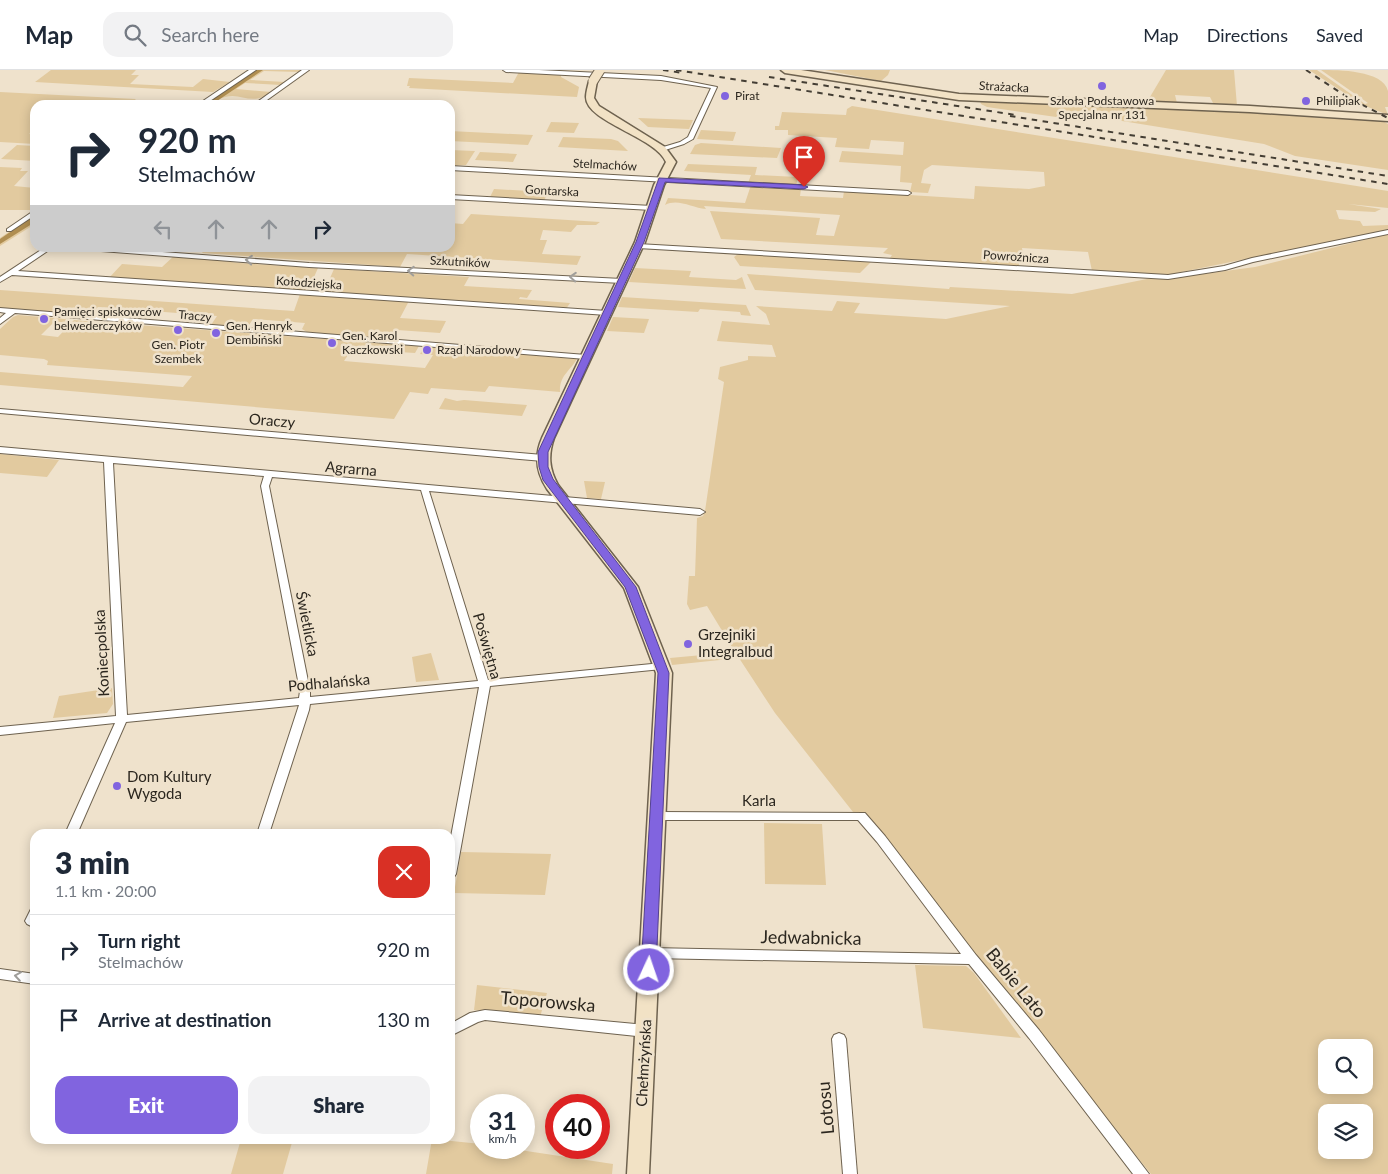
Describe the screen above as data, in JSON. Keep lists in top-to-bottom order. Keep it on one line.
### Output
{"streets":{"street":["Strażacka","Stelmachów","Gontarska","Powroźnicza","Szkutników","Kołodziejska","Traczy","Oraczy","Agrarna","Świetlicka","Poświętna","Koniecpolska","Podhalańska","Karla","Jedwabnicka","Babie Lato","Toporowska","Chełmżyńska","Lotosu"]},"crossings":[["Oraczy","Chełmżyńska"],["Agrarna","Świetlicka"],["Agrarna","Poświętna"],["Agrarna","Koniecpolska"],["Agrarna","Chełmżyńska"],["Świetlicka","Podhalańska"],["Poświętna","Podhalańska"],["Koniecpolska","Podhalańska"],["Podhalańska","Chełmżyńska"],["Karla","Babie Lato"],["Karla","Chełmżyńska"],["Jedwabnicka","Babie Lato"],["Jedwabnicka","Chełmżyńska"],["Toporowska","Chełmżyńska"]],"one_way":["Szkutników"],"places":["Szkoła Podstawowa Specjalna nr 131","Pirat","Philipiak","Pamięci spiskowców belwederczyków","Gen. Piotr Szembek","Gen. Henryk Dembiński","Gen. Karol Kaczkowski","Rząd Narodowy","Grzejniki Integralbud","Dom Kultury Wygoda"],"page":{"header":"Map","search":"Search here","nav":["Map","Directions","Saved"],"turn":["920 m","Stelmachów"],"heading":["3 min","1.1 km · 20:00"],"list":[{"name":"Turn right","note":"Stelmachów","value":"920 m"},{"name":"Arrive at destination","value":"130 m"}],"buttons":["Exit","Share"],"speed":"31 km/h","limit":"40"}}
